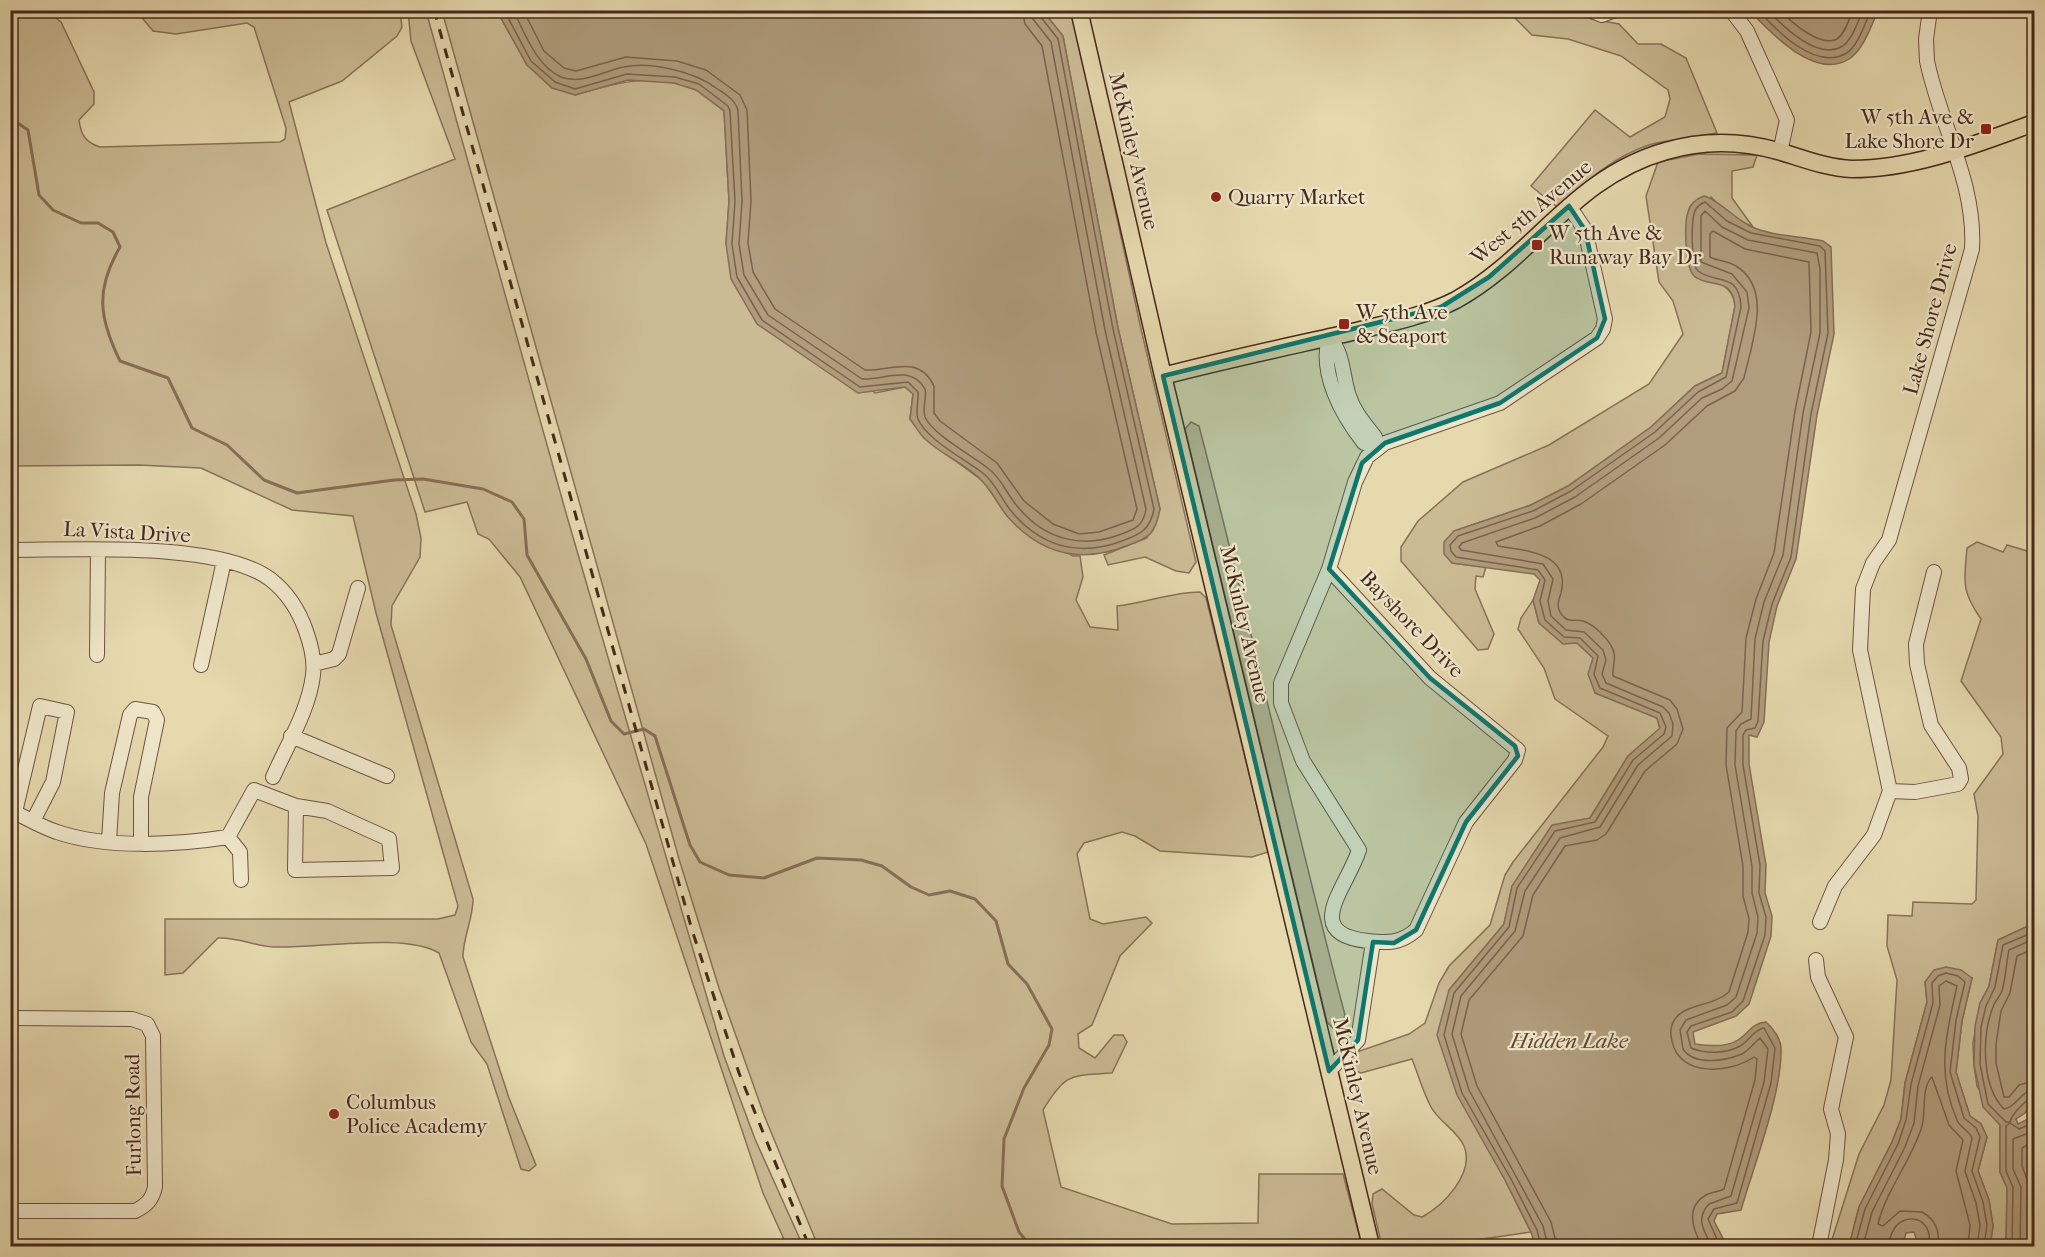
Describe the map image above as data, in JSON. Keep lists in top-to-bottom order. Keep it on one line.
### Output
{"streets":{"main road":["McKinley Avenue","West 5th Avenue"],"street":["Lake Shore Drive","La Vista Drive","Bayshore Drive","Furlong Road"]},"crossings":[["McKinley Avenue","West 5th Avenue"],["West 5th Avenue","Lake Shore Drive"]],"water":["Hidden Lake"],"places":{"transit":["W 5th Ave & Lake Shore Dr","W 5th Ave & Runaway Bay Dr","W 5th Ave & Seaport"],"other":["Quarry Market","Columbus Police Academy"]}}
